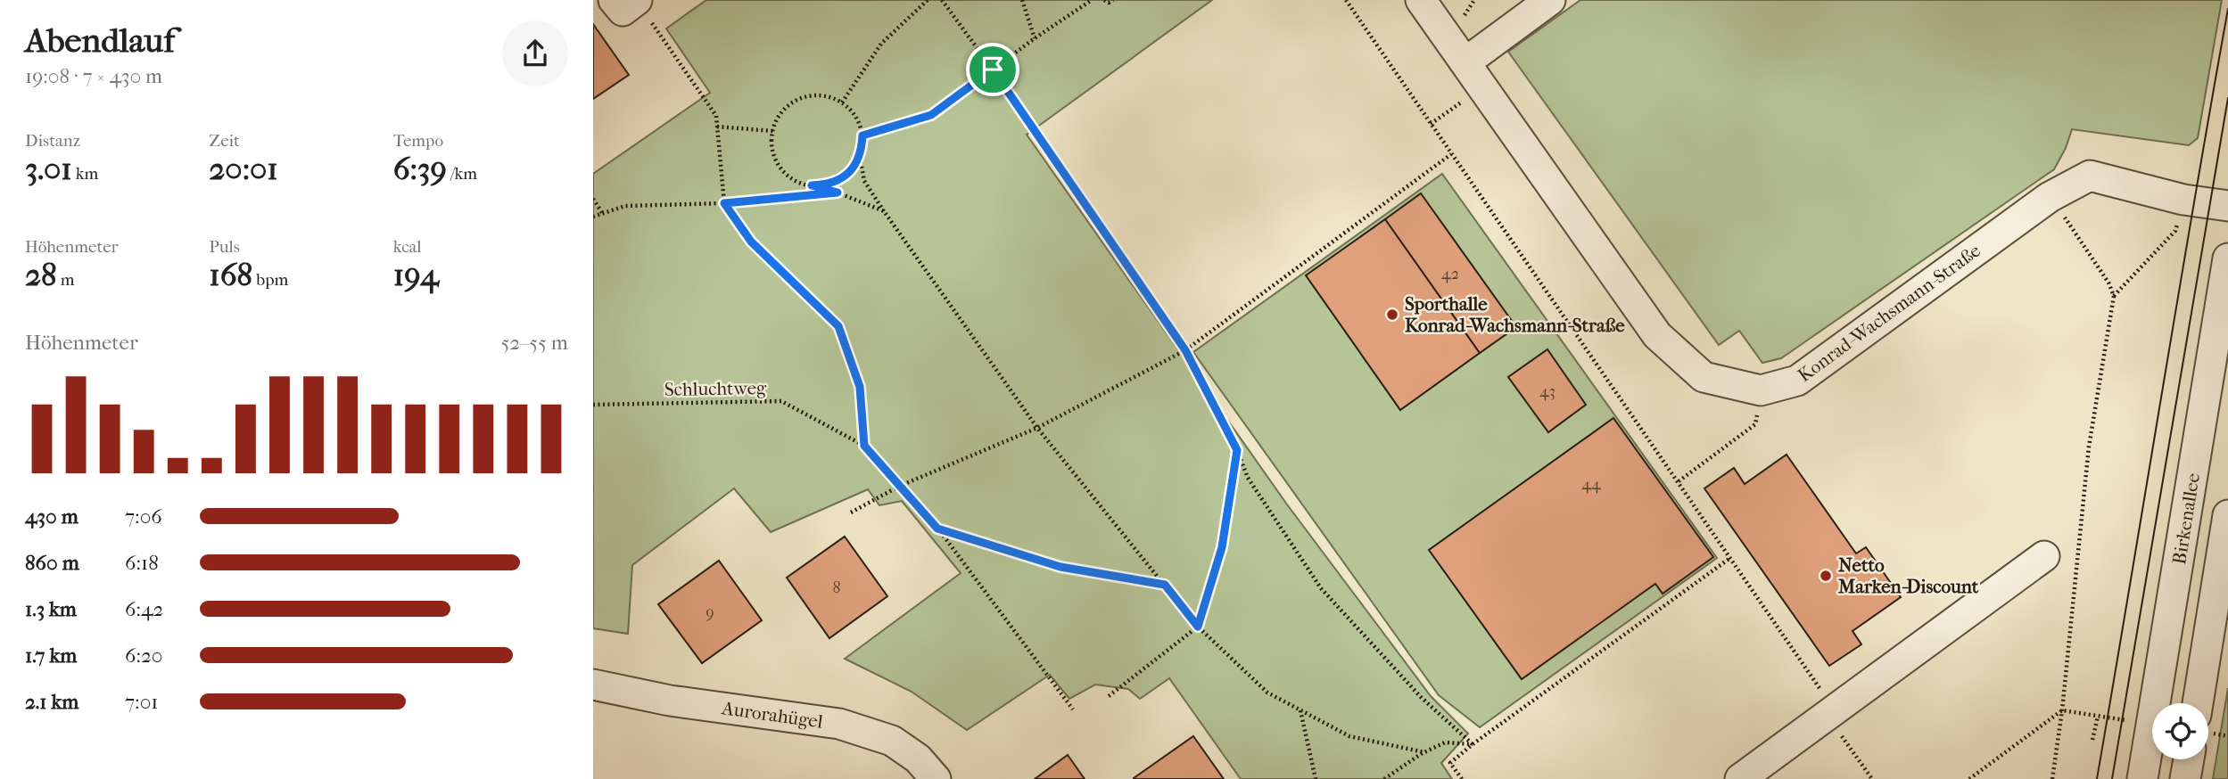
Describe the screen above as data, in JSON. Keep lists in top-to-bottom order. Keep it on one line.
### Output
{"streets":{"street":["Konrad-Wachsmann-Straße","Birkenallee","Aurorahügel"],"path":["Schluchtweg"]},"places":["Sporthalle Konrad-Wachsmann-Straße","Netto Marken-Discount"],"house_numbers":["42","43","44","8","9"],"page":{"heading":["Abendlauf","19:08 · 7 × 430 m"],"stats":[["Distanz","3.01 km"],["Zeit","20:01"],["Tempo","6:39 /km"],["Höhenmeter","28 m"],["Puls","168 bpm"],["kcal","194"]],"chart":["Höhenmeter","52–55 m"],"list":[{"name":"430 m","note":"7:06"},{"name":"860 m","note":"6:18"},{"name":"1.3 km","note":"6:42"},{"name":"1.7 km","note":"6:20"},{"name":"2.1 km","note":"7:01"}]}}
